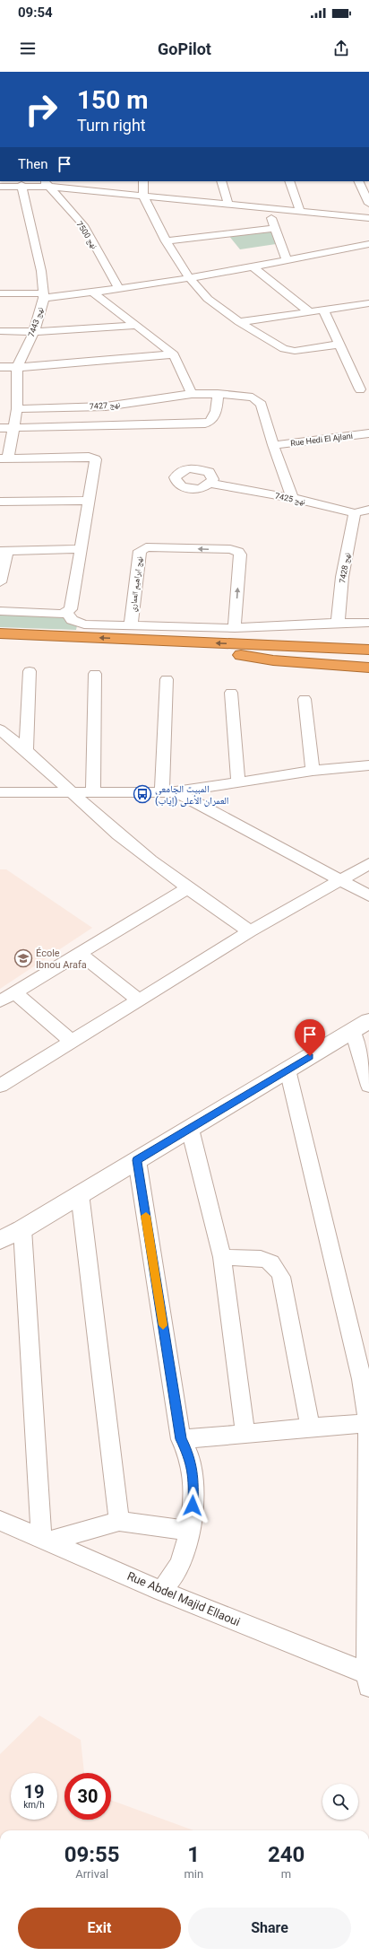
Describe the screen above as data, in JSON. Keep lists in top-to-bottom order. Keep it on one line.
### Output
{"streets":{"street":["نهج 7500","نهج 7443","نهج 7427","Rue Hedi El Ajlani","نهج 7425","نهج 7428","نهج ابراهيم العماري","Rue Abdel Majid Ellaoui"]},"crossings":[["نهج 7443","نهج 7427"],["نهج 7427","Rue Hedi El Ajlani"],["نهج 7427","نهج 7425"],["نهج 7425","نهج 7428"],["نهج 7428","نهج ابراهيم العماري"]],"places":{"bus stop":["المبيت الجامعي العمران الأعلى (إياب)"],"school or university":["École Ibnou Arafa"]},"page":{"status":"09:54","header":"GoPilot","turn":["150 m","Turn right"],"then":"Then","speed":"19 km/h","limit":"30","eta":["09:55","Arrival","1","min","240","m"],"buttons":["Exit","Share"]}}
